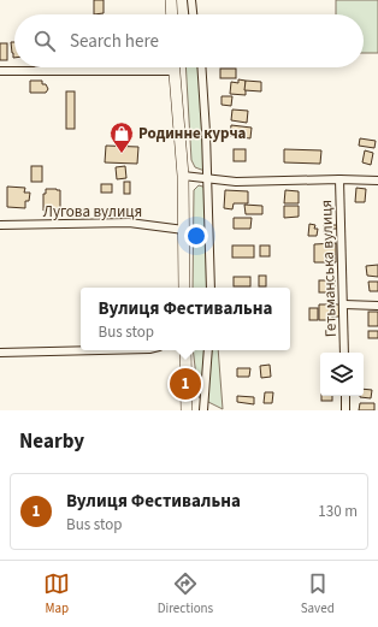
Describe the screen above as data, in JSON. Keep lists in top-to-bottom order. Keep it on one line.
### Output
{"streets":{"street":["Лугова вулиця","Гетьманська вулиця"]},"places":{"shop":["Родинне курча"]},"page":{"search":"Search here","popup":["Вулиця Фестивальна","Bus stop"],"pins":"1","heading":"Nearby","list":[{"mark":"1","name":"Вулиця Фестивальна","note":"Bus stop","value":"130 m"}],"nav":["Map","Directions","Saved"]}}
